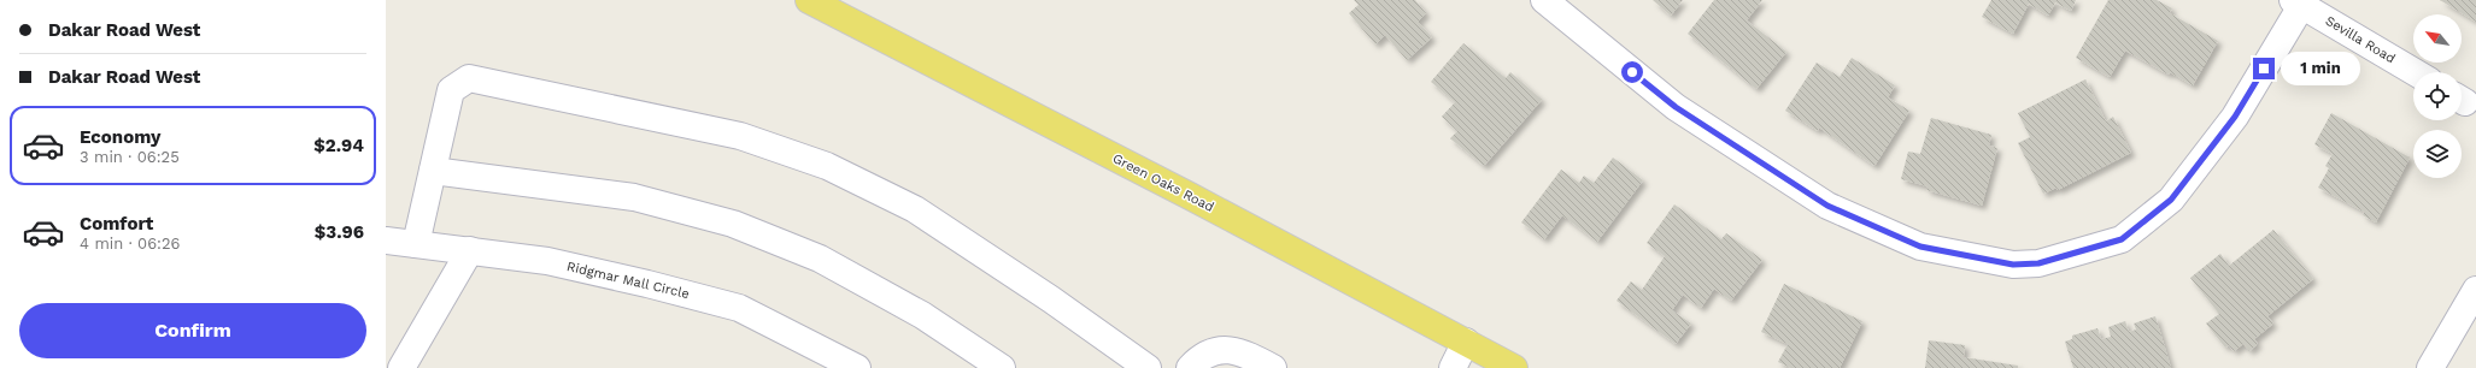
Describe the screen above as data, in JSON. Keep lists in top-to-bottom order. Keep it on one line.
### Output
{"streets":{"main road":["Green Oaks Road"],"street":["Sevilla Road","Ridgmar Mall Circle"]},"north":"top left","page":{"banner":["Dakar Road West","Dakar Road West"],"bubble":"1 min","list":[{"name":"Economy","note":"3 min · 06:25","value":"$2.94"},{"name":"Comfort","note":"4 min · 06:26","value":"$3.96"}],"buttons":"Confirm"}}
